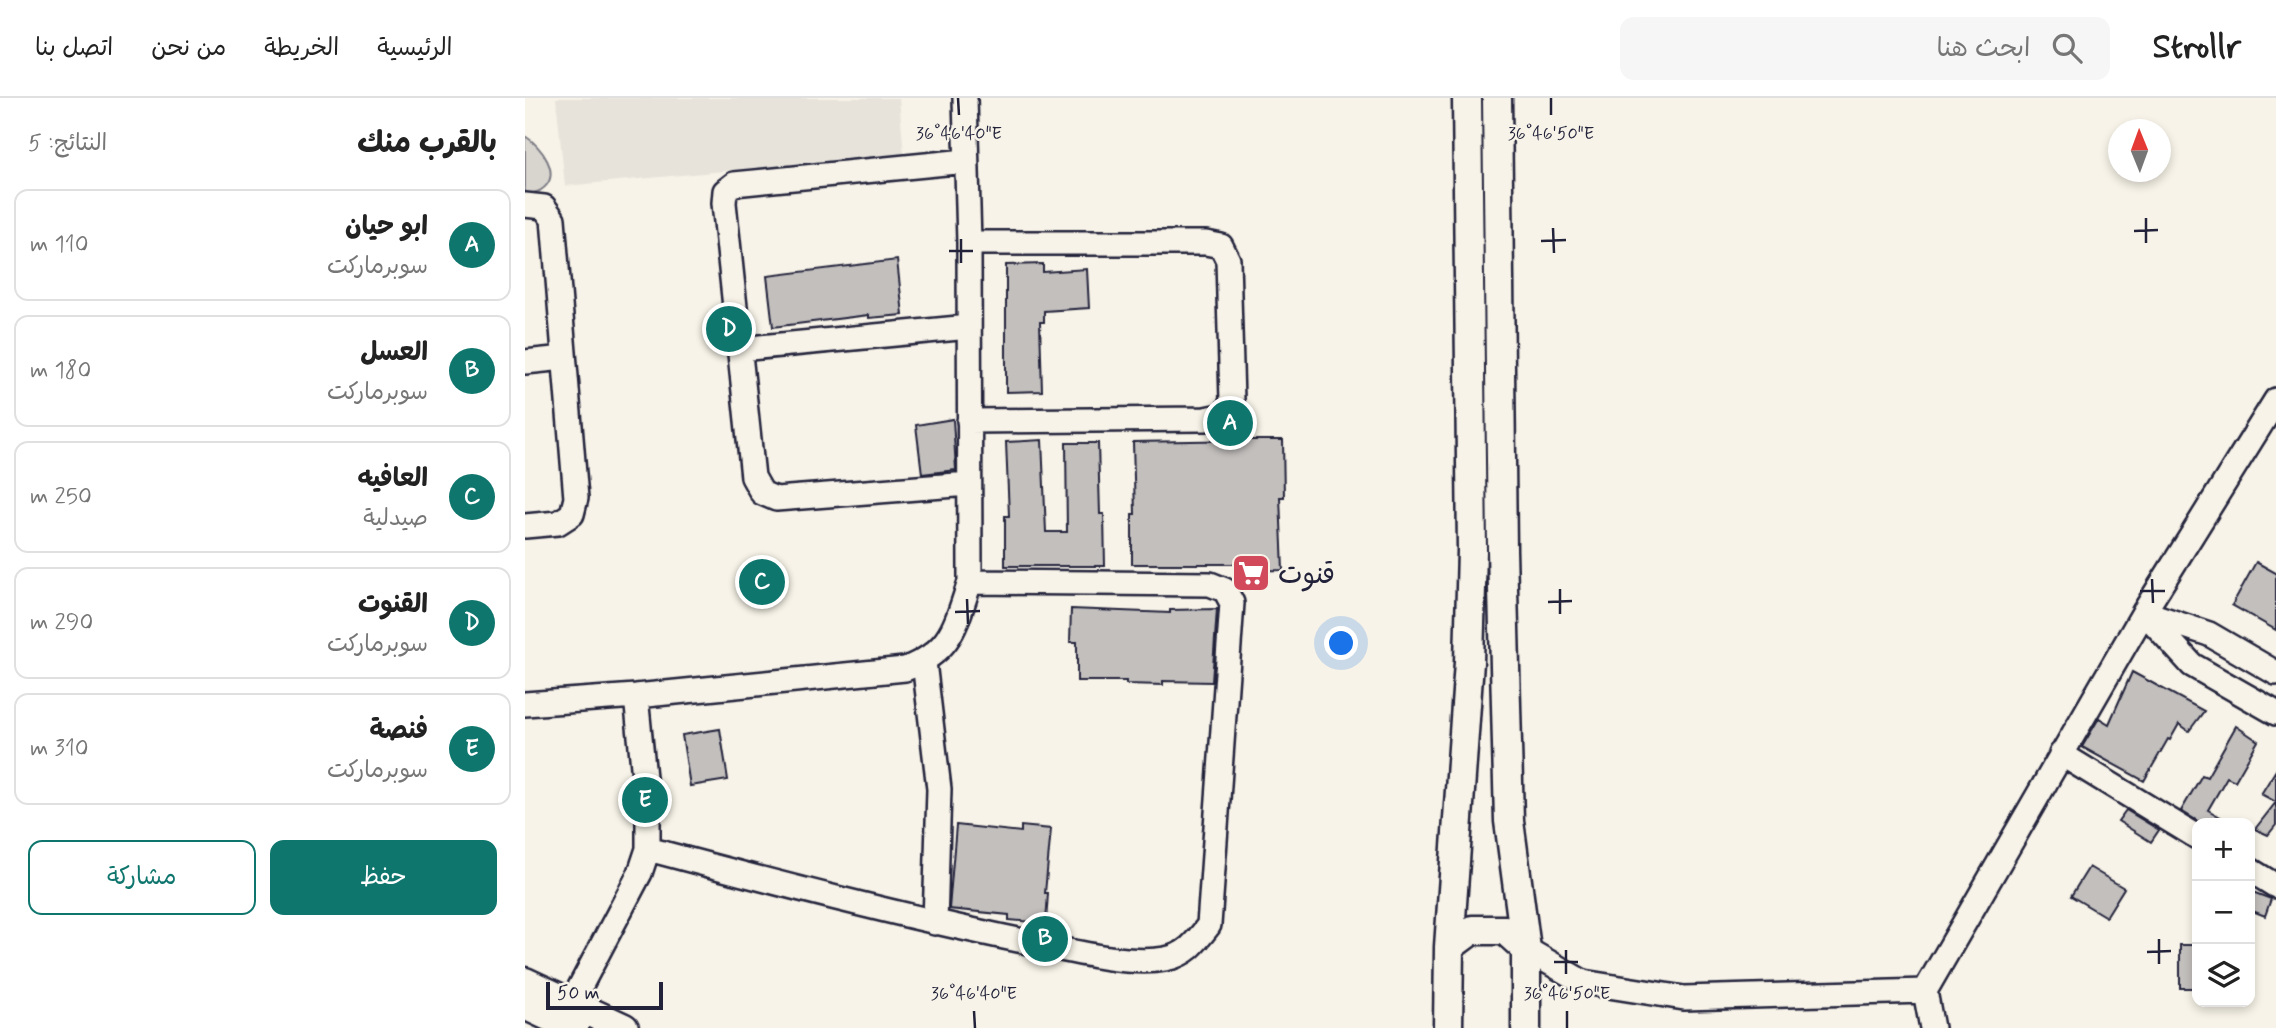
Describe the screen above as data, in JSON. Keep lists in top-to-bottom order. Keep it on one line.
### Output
{"places":{"supermarket":["قنوت"]},"scale_bar":"50 m","north":"top","page":{"header":"Strollr","search":"ابحث هنا","nav":["الرئيسية","الخريطة","من نحن","اتصل بنا"],"heading":["بالقرب منك","النتائج: 5"],"list":[{"mark":"A","name":"ابو حيان","note":"سوبرماركت","value":"110 m"},{"mark":"B","name":"العسل","note":"سوبرماركت","value":"180 m"},{"mark":"C","name":"العافيه","note":"صيدلية","value":"250 m"},{"mark":"D","name":"القنوت","note":"سوبرماركت","value":"290 m"},{"mark":"E","name":"فنصة","note":"سوبرماركت","value":"310 m"}],"pins":["D","A","C","E","B"],"map_buttons":["+","−"],"buttons":["حفظ","مشاركة"],"scale":"50 m"},"coordinates":["36°46'40\"E","36°46'50\"E"]}
